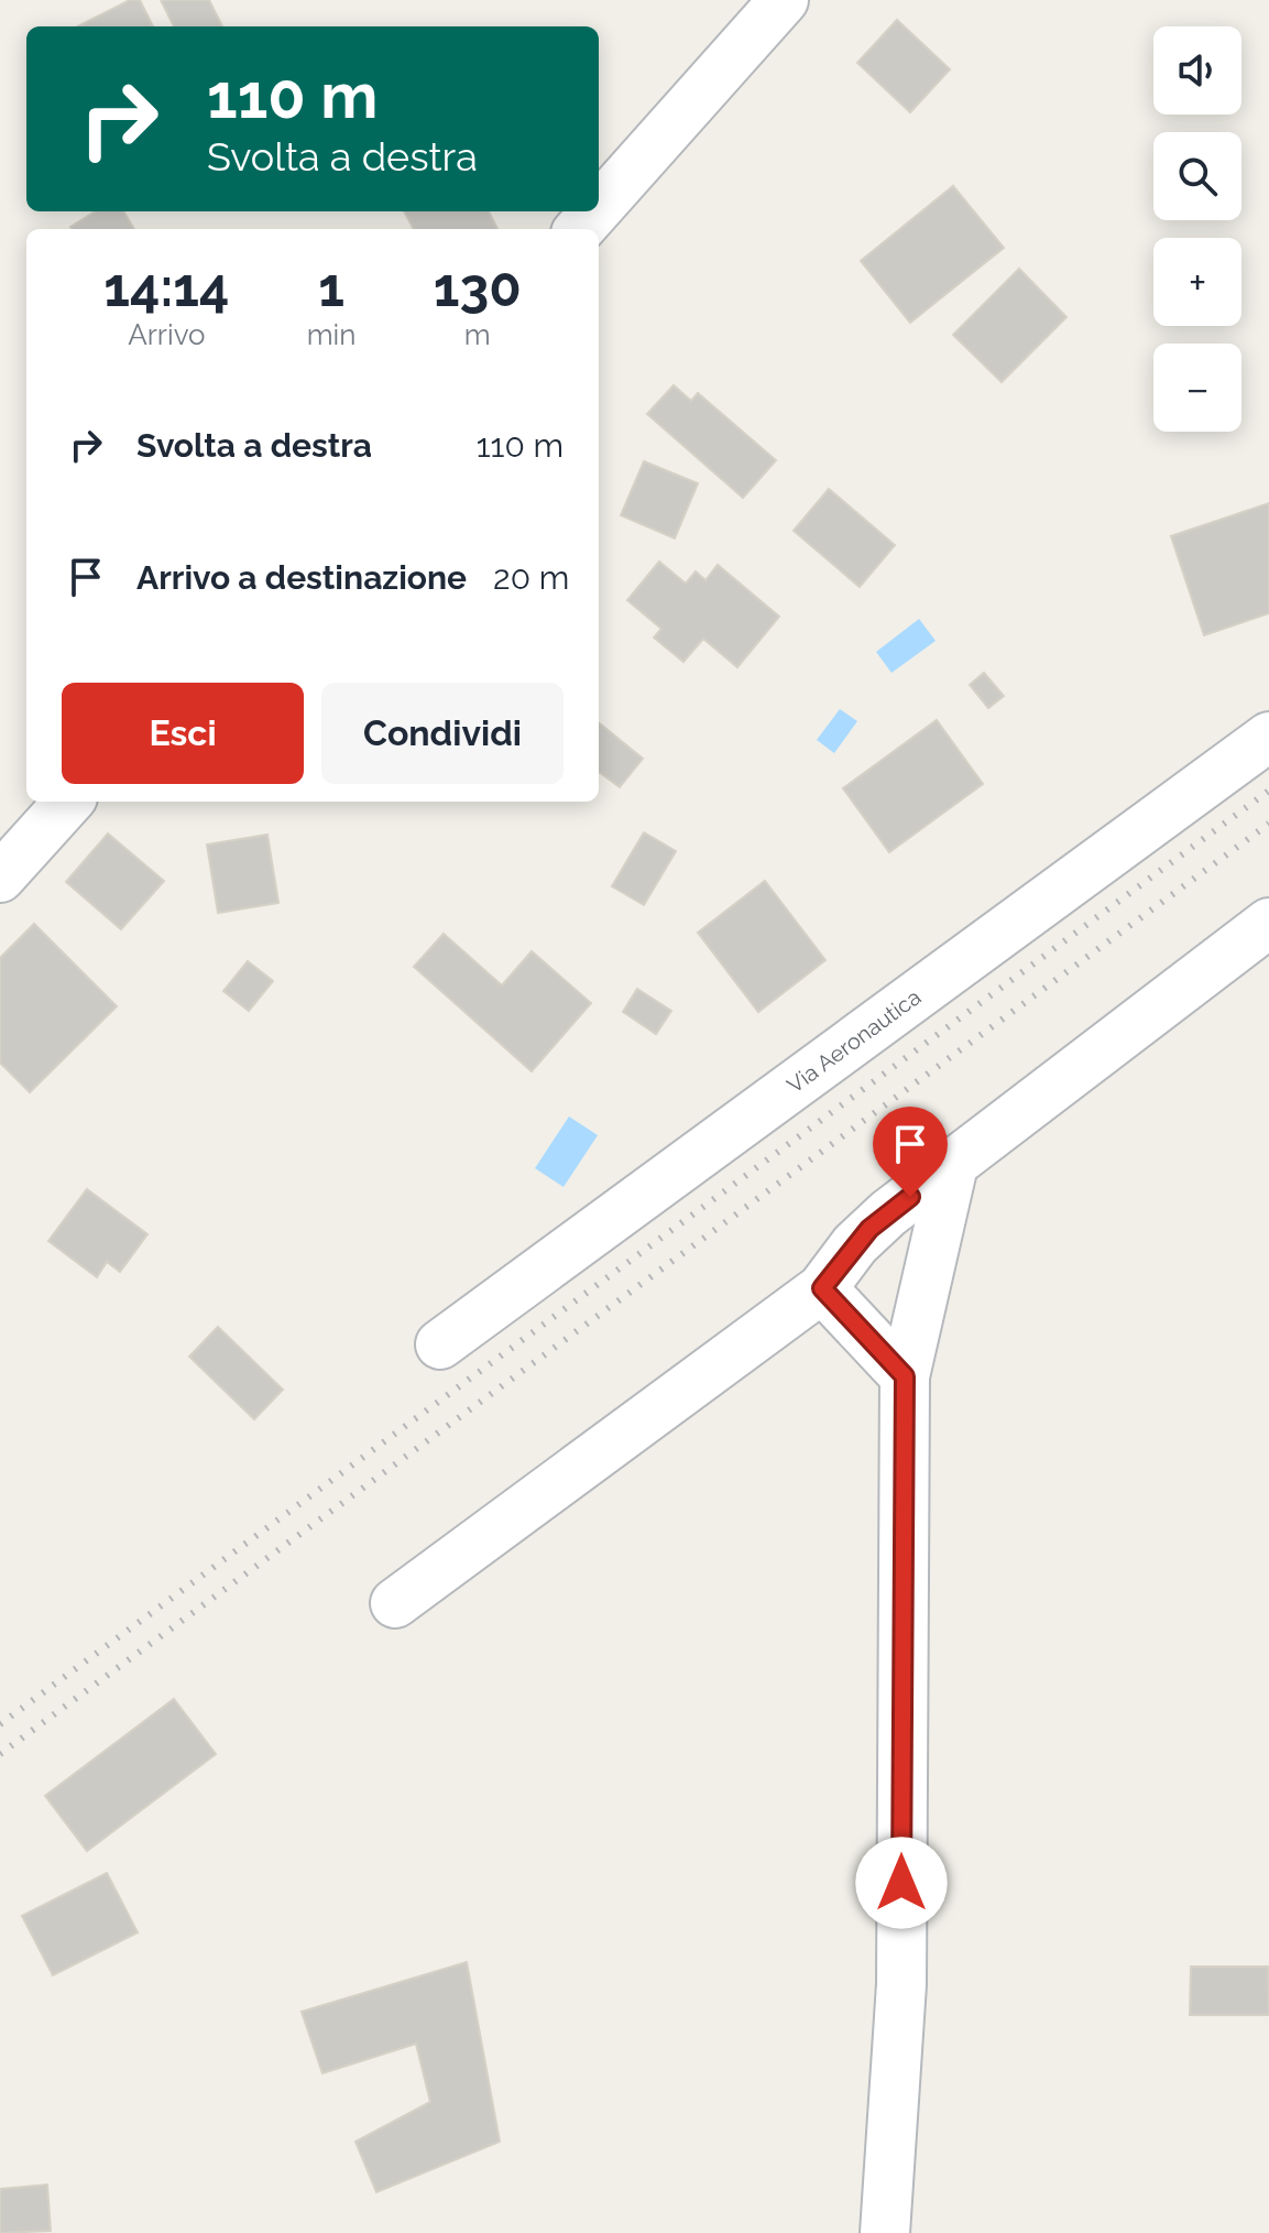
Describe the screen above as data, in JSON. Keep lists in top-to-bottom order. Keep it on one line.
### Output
{"streets":{"street":["Via Aeronautica"]},"page":{"map_buttons":["+","−"],"turn":["110 m","Svolta a destra"],"eta":["14:14","Arrivo","1","min","130","m"],"list":[{"name":"Svolta a destra","value":"110 m"},{"name":"Arrivo a destinazione","value":"20 m"}],"buttons":["Esci","Condividi"]}}
